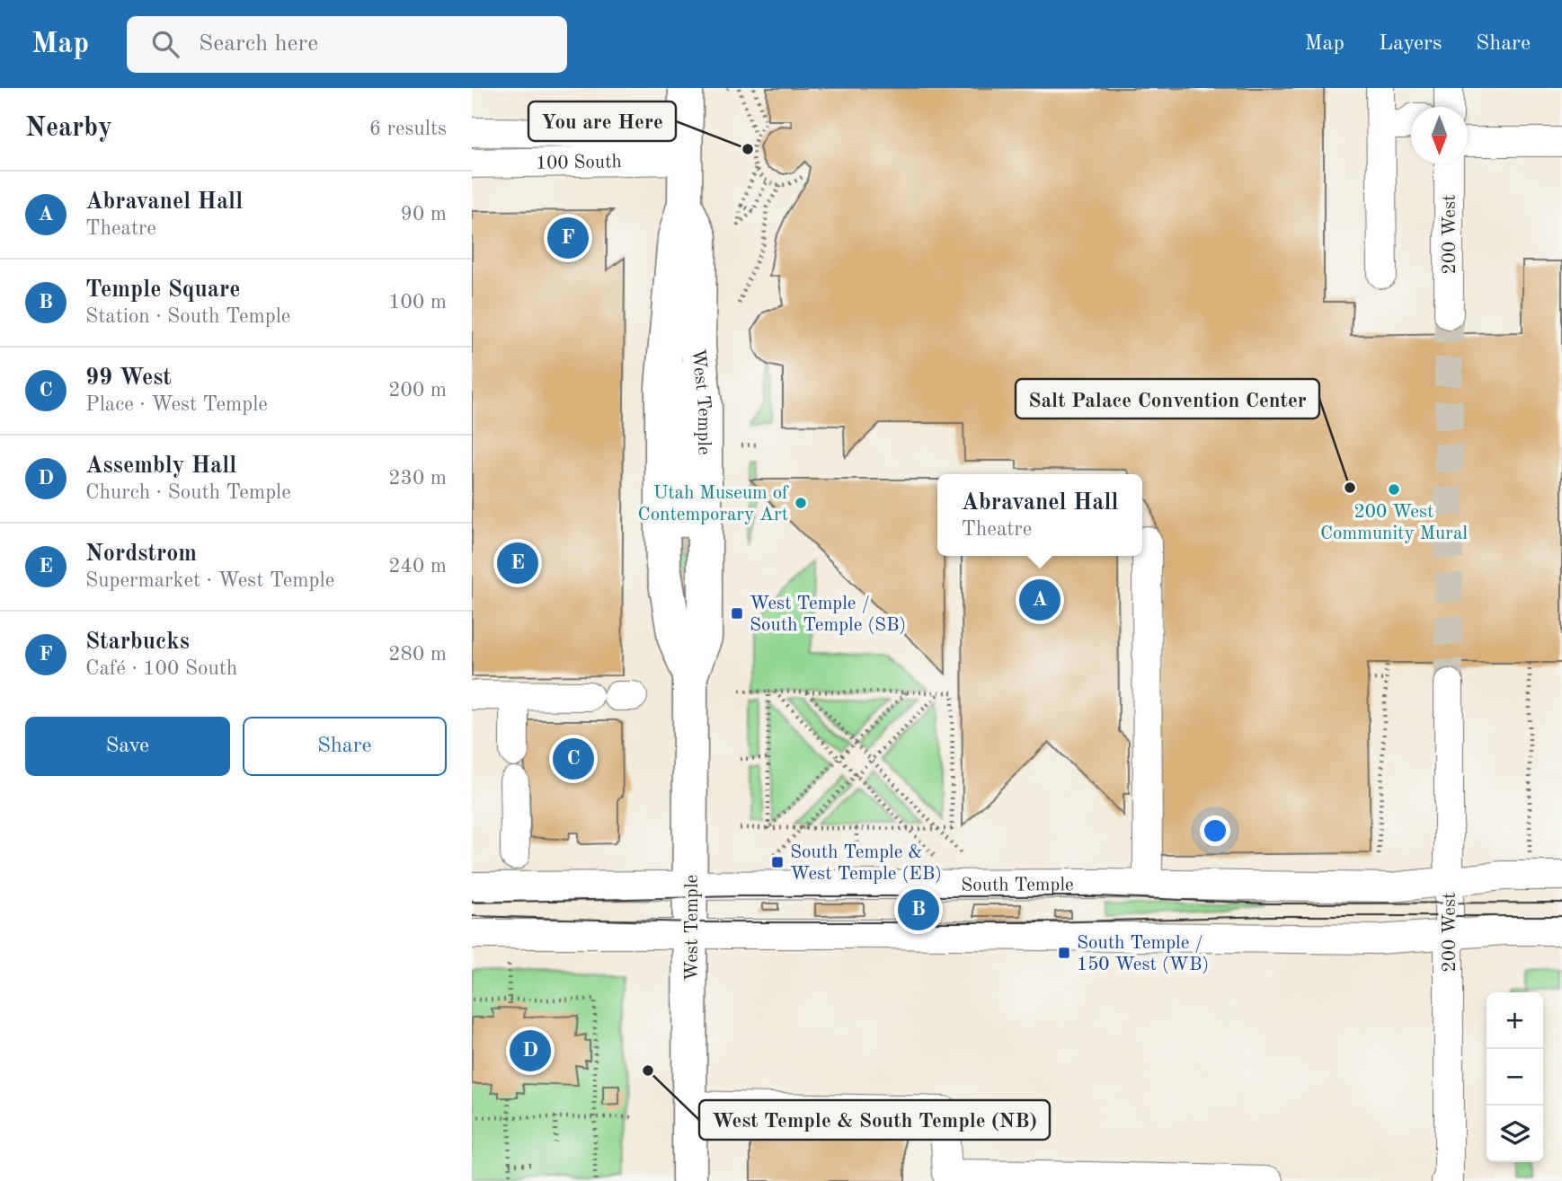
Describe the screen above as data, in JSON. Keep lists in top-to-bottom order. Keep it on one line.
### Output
{"streets":{"main road":["West Temple"],"street":["100 South","200 West","South Temple"]},"crossings":[["100 South","West Temple"],["200 West","South Temple"],["West Temple","South Temple"]],"places":{"other":["You are Here","Salt Palace Convention Center","200 West Community Mural","Utah Museum of Contemporary Art","West Temple & South Temple (NB)"],"transit":["West Temple / South Temple (SB)","South Temple & West Temple (EB)","South Temple / 150 West (WB)"]},"north":"bottom","page":{"header":"Map","search":"Search here","nav":["Map","Layers","Share"],"heading":["Nearby","6 results"],"list":[{"mark":"A","name":"Abravanel Hall","note":"Theatre","value":"90 m"},{"mark":"B","name":"Temple Square","note":"Station · South Temple","value":"100 m"},{"mark":"C","name":"99 West","note":"Place · West Temple","value":"200 m"},{"mark":"D","name":"Assembly Hall","note":"Church · South Temple","value":"230 m"},{"mark":"E","name":"Nordstrom","note":"Supermarket · West Temple","value":"240 m"},{"mark":"F","name":"Starbucks","note":"Café · 100 South","value":"280 m"}],"pins":["F","E","A","C","B","D"],"popup":["Abravanel Hall","Theatre"],"buttons":["Save","Share"],"map_buttons":["+","−"]}}
